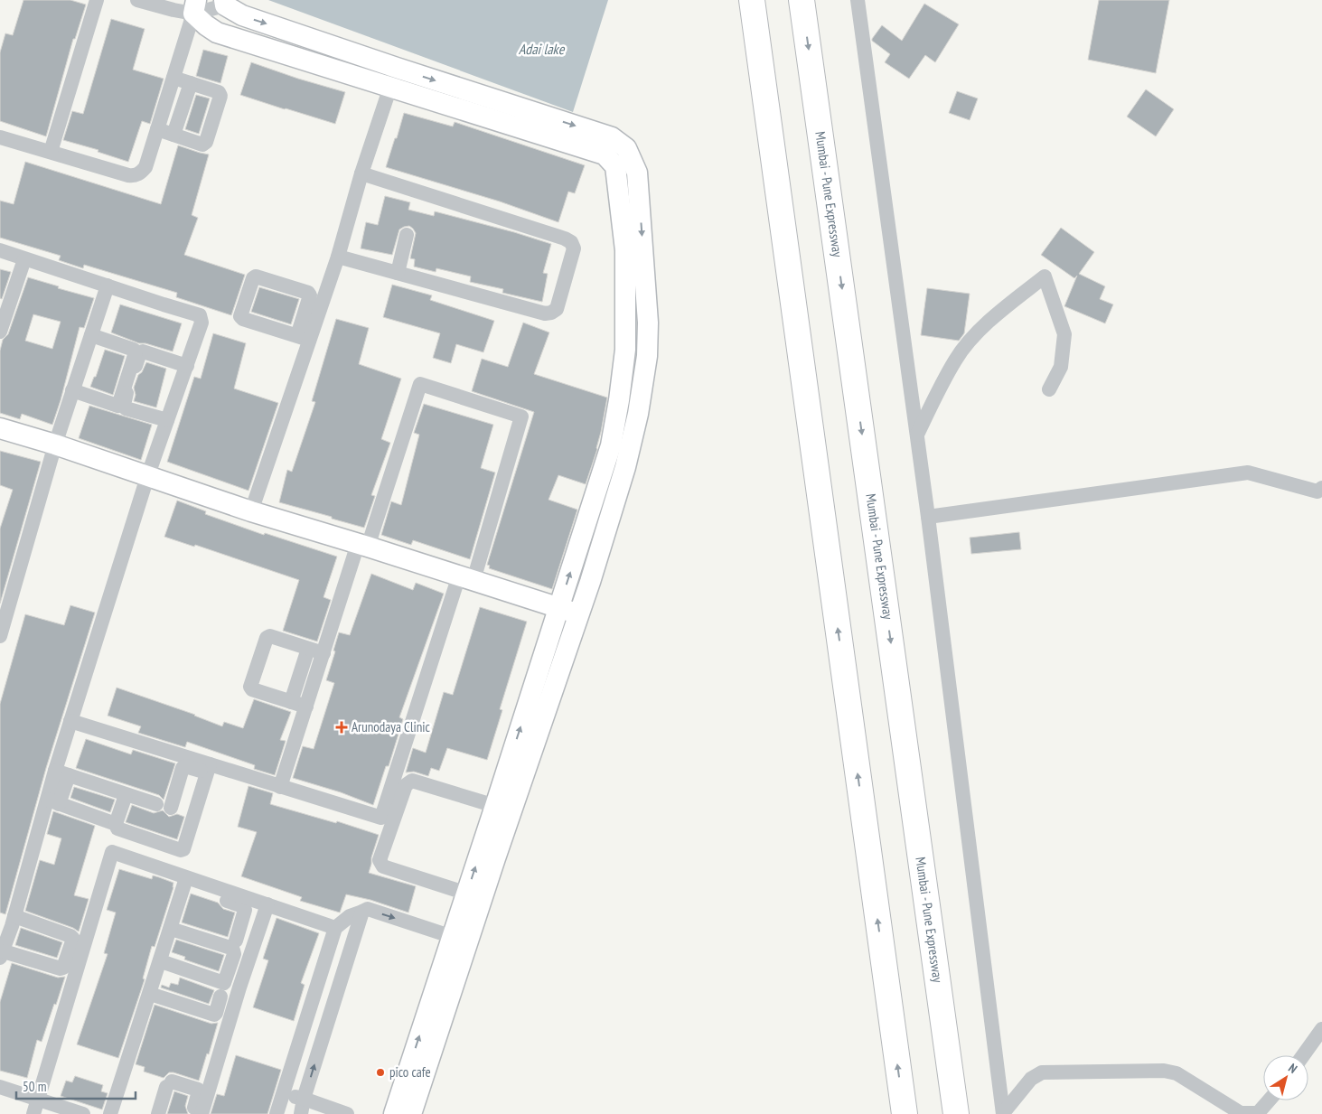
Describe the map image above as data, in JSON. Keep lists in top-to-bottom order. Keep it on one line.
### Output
{"streets":{"highway":["Mumbai - Pune Expressway"]},"water":["Adai lake"],"places":{"health":["Arunodaya Clinic"],"other":["pico cafe"]},"scale_bar":"50 m","north":"top right"}
